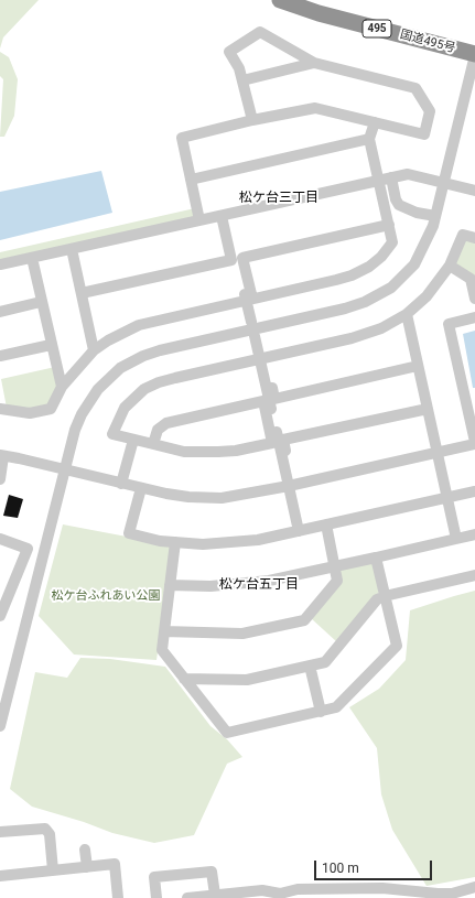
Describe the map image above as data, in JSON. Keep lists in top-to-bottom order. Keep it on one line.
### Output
{"streets":{"highway":["495","国道495号"]},"districts":["松ケ台三丁目","松ケ台五丁目"],"parks":["松ケ台ふれあい公園"],"scale_bar":"100 m"}
